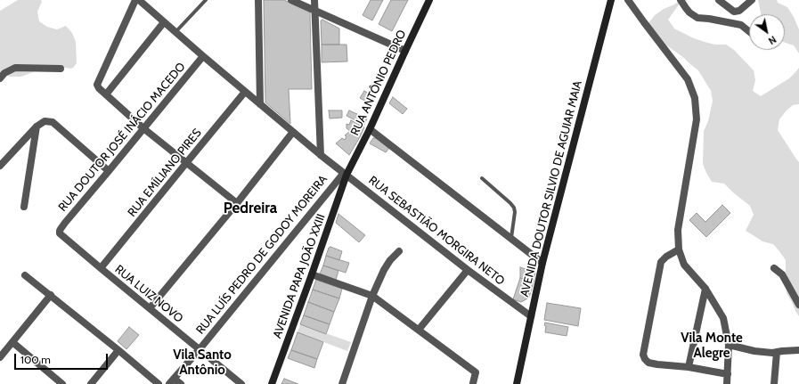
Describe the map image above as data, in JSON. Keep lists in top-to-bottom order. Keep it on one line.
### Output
{"streets":{"main road":["RUA ANTÔNIO PEDRO","AVENIDA DOUTOR SILVIO DE AGUIAR MAIA","AVENIDA PAPA JOÃO XXIII"],"street":["RUA DOUTOR JOSÉ INÁCIO MACEDO","RUA EMÍLIANO PIRES","RUA SEBASTIÃO MORGIRA NETO","RUA LUÍS PEDRO DE GODOY MOREIRA","RUA LUIZ NOVO"]},"crossings":[["RUA ANTÔNIO PEDRO","RUA SEBASTIÃO MORGIRA NETO"],["RUA ANTÔNIO PEDRO","RUA LUÍS PEDRO DE GODOY MOREIRA"],["RUA ANTÔNIO PEDRO","AVENIDA PAPA JOÃO XXIII"],["RUA DOUTOR JOSÉ INÁCIO MACEDO","RUA SEBASTIÃO MORGIRA NETO"],["RUA DOUTOR JOSÉ INÁCIO MACEDO","RUA LUIZ NOVO"],["RUA EMÍLIANO PIRES","RUA SEBASTIÃO MORGIRA NETO"],["RUA EMÍLIANO PIRES","RUA LUIZ NOVO"],["AVENIDA DOUTOR SILVIO DE AGUIAR MAIA","RUA SEBASTIÃO MORGIRA NETO"],["RUA SEBASTIÃO MORGIRA NETO","RUA LUÍS PEDRO DE GODOY MOREIRA"],["RUA SEBASTIÃO MORGIRA NETO","AVENIDA PAPA JOÃO XXIII"],["RUA LUÍS PEDRO DE GODOY MOREIRA","AVENIDA PAPA JOÃO XXIII"],["RUA LUÍS PEDRO DE GODOY MOREIRA","RUA LUIZ NOVO"]],"districts":["Pedreira","Vila Monte Alegre","Vila Santo Antônio"],"scale_bar":"100 m","north":"bottom right"}
